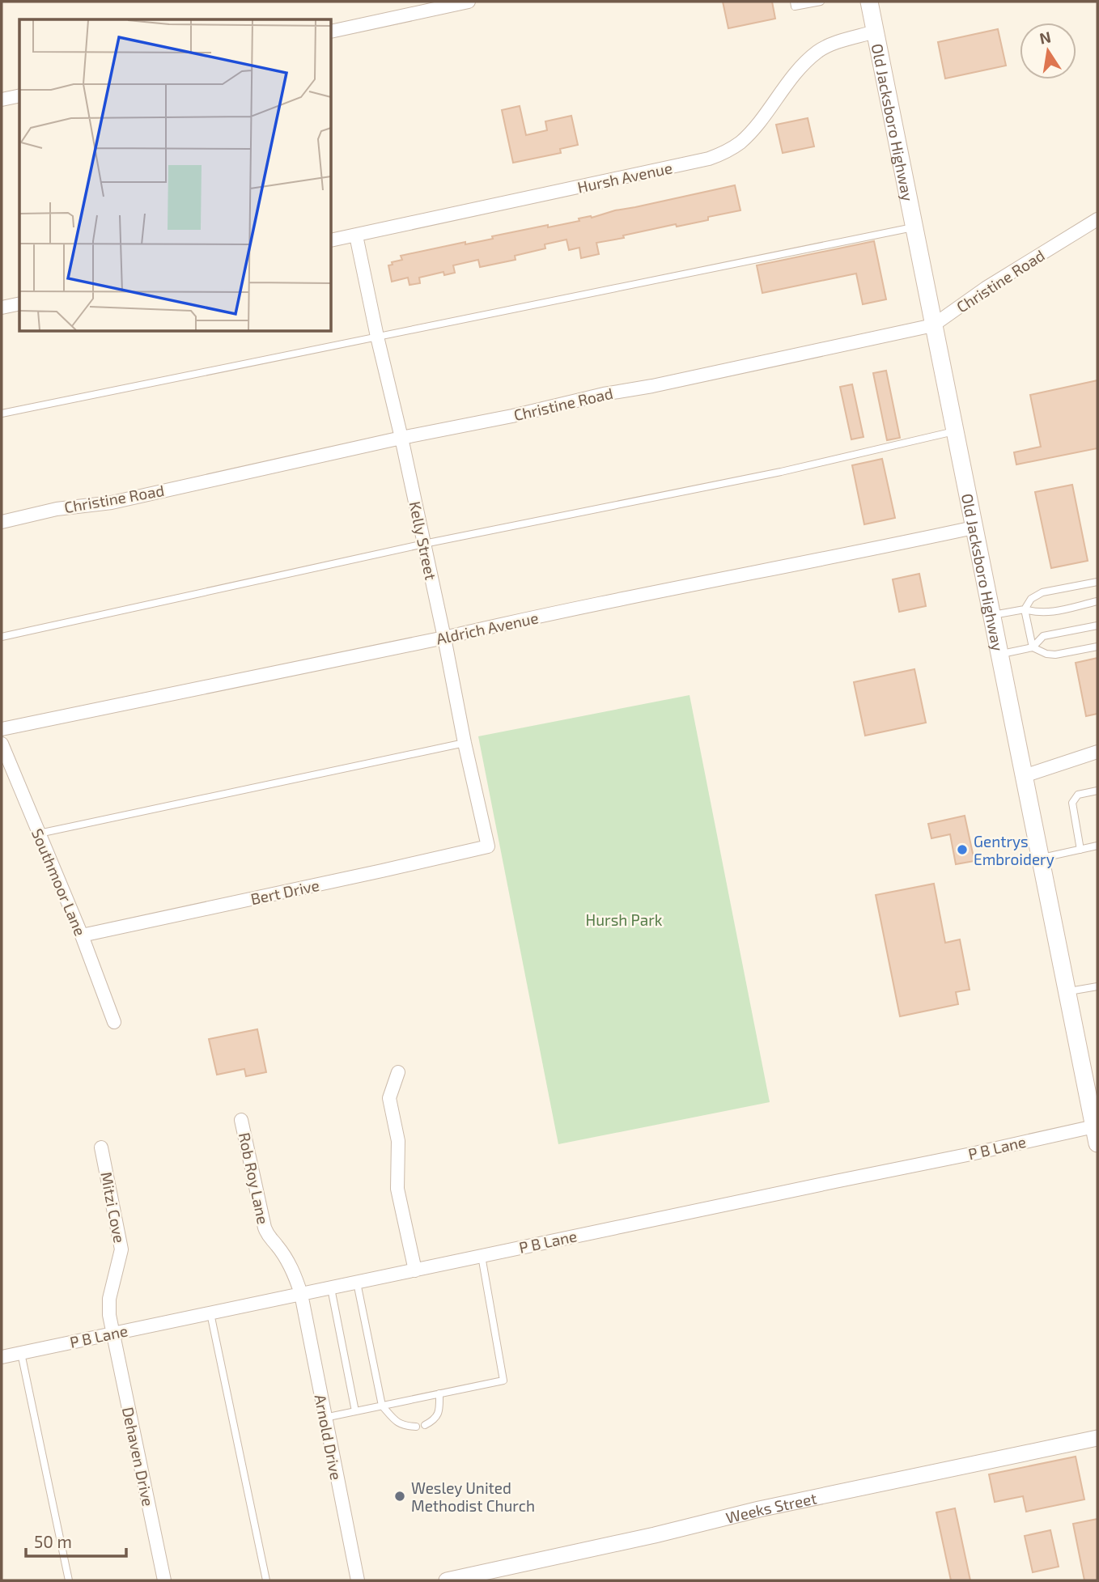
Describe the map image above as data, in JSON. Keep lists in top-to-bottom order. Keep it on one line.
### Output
{"streets":{"main road":["Old Jacksboro Highway"],"street":["Hursh Avenue","Christine Road","Kelly Street","Aldrich Avenue","Southmoor Lane","Bert Drive","P B Lane","Rob Roy Lane","Mitzi Cove","Arnold Drive","Dehaven Drive","Weeks Street"]},"crossings":[["Old Jacksboro Highway","Hursh Avenue"],["Old Jacksboro Highway","Christine Road"],["Old Jacksboro Highway","Aldrich Avenue"],["Old Jacksboro Highway","P B Lane"],["Hursh Avenue","Kelly Street"],["Christine Road","Kelly Street"],["Kelly Street","Aldrich Avenue"],["Kelly Street","Bert Drive"],["Southmoor Lane","Bert Drive"],["P B Lane","Rob Roy Lane"],["P B Lane","Mitzi Cove"],["P B Lane","Arnold Drive"],["P B Lane","Dehaven Drive"],["Rob Roy Lane","Arnold Drive"],["Mitzi Cove","Dehaven Drive"]],"parks":["Hursh Park"],"places":["Gentrys Embroidery","Wesley United Methodist Church"],"scale_bar":"50 m","north":"top"}
